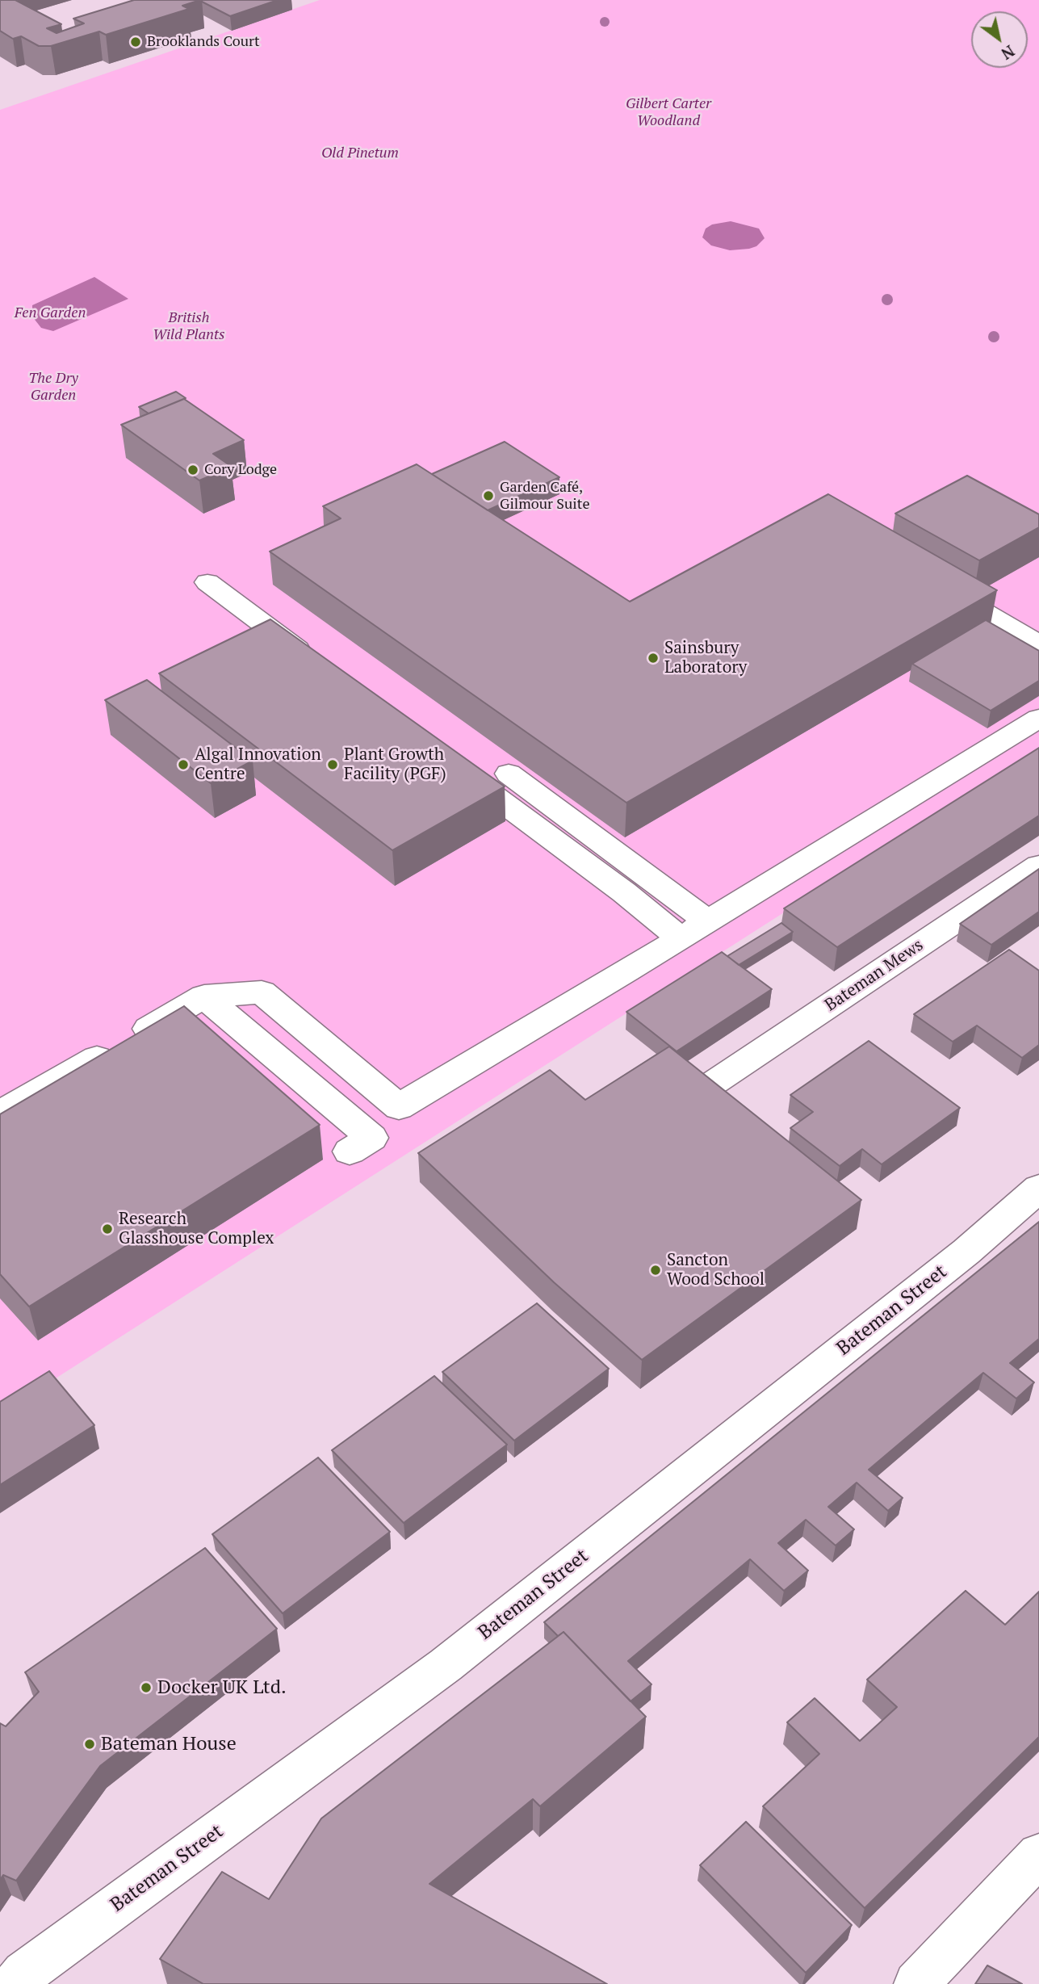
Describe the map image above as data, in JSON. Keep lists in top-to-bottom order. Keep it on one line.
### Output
{"streets":{"street":["Bateman Mews","Bateman Street"]},"parks":["Gilbert Carter Woodland","Old Pinetum","Fen Garden","British Wild Plants","The Dry Garden"],"places":["Brooklands Court","Cory Lodge","Garden Café, Gilmour Suite","Sainsbury Laboratory","Algal Innovation Centre","Plant Growth Facility (PGF)","Research Glasshouse Complex","Sancton Wood School","Docker UK Ltd.","Bateman House"],"north":"bottom right"}
